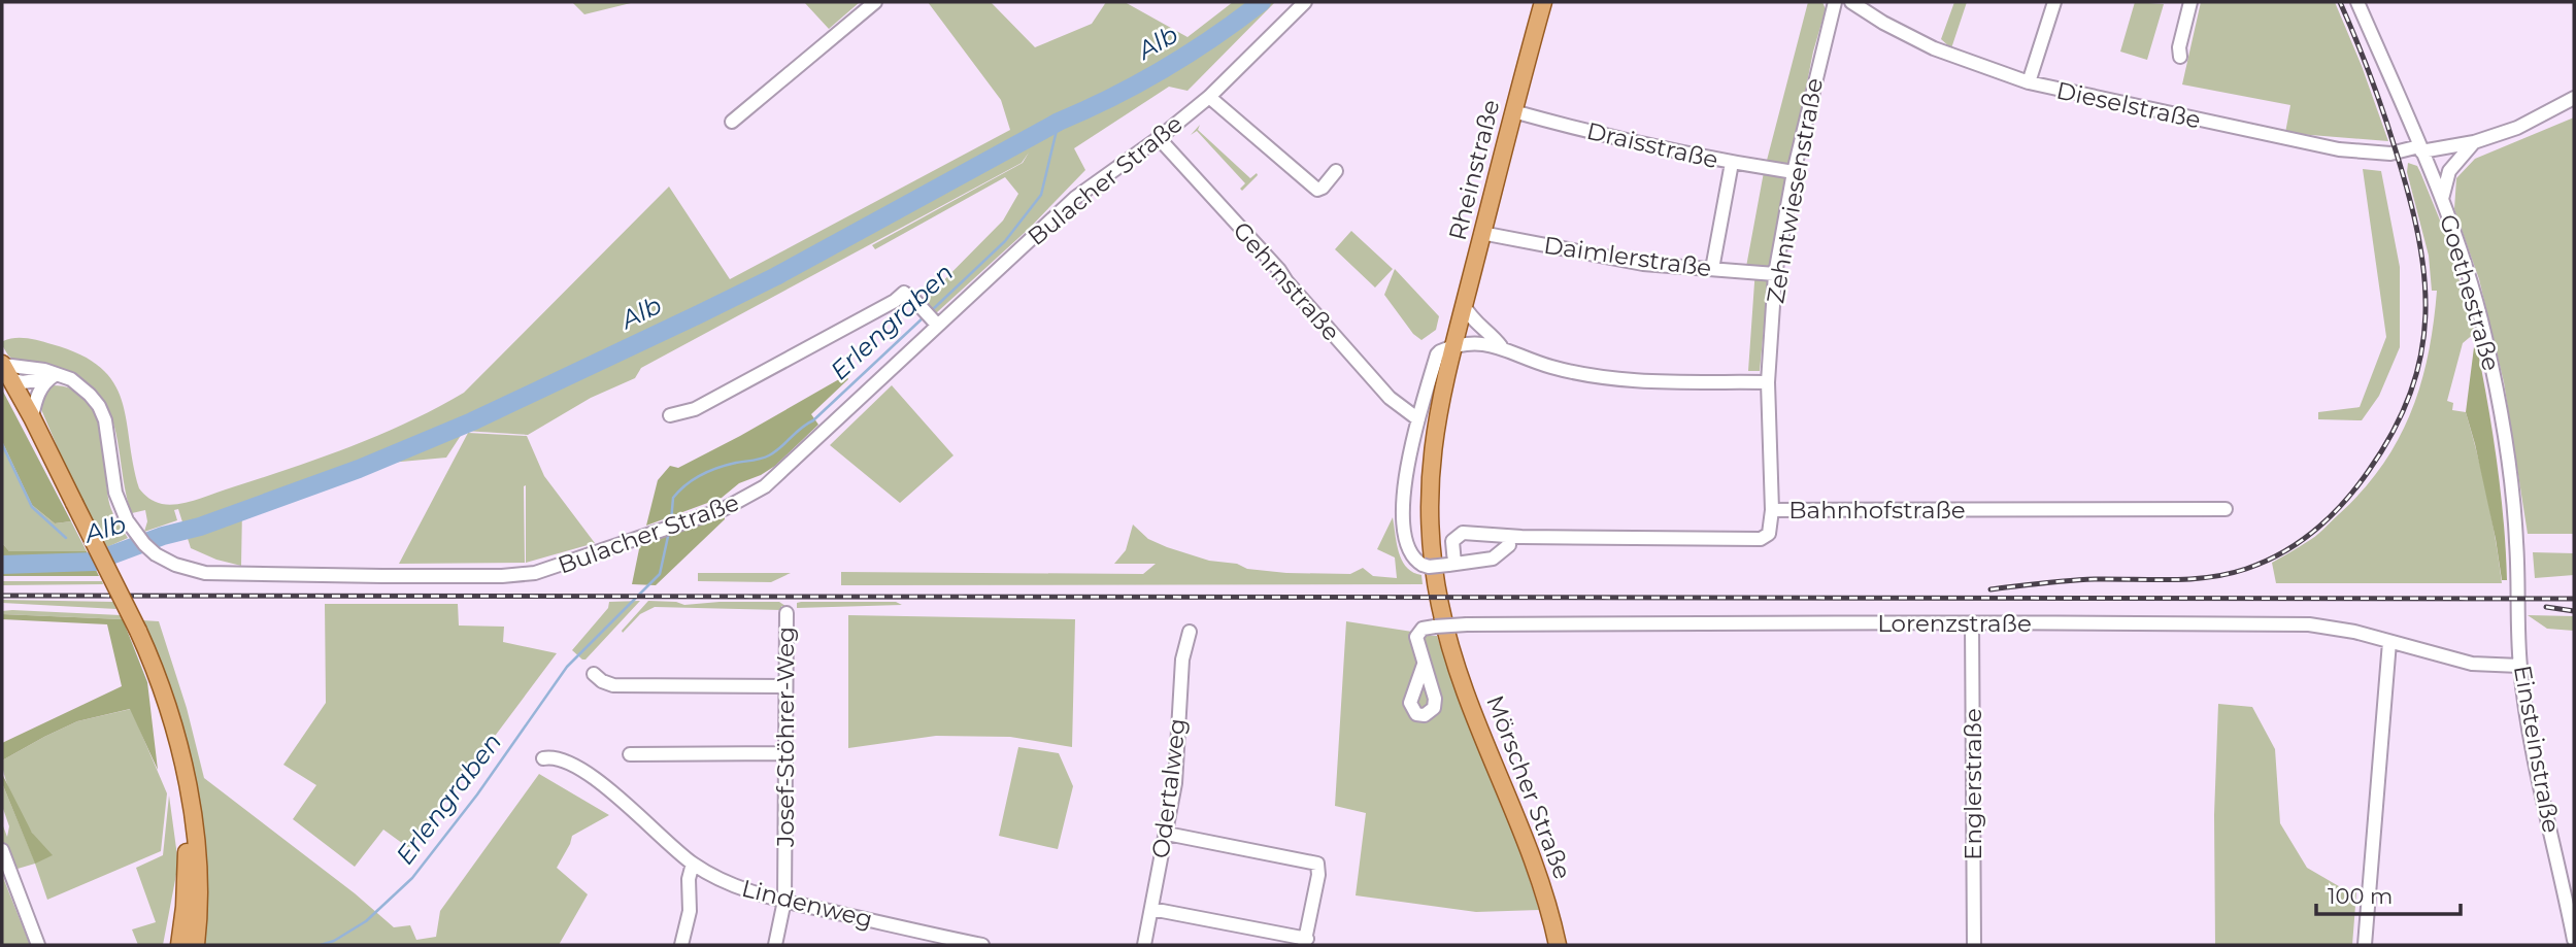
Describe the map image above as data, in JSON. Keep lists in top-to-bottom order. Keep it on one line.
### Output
{"streets":{"main road":["Rheinstraße","Mörscher Straße"],"street":["Dieselstraße","Draisstraße","Bulacher Straße","Zehntwiesenstraße","Daimlerstraße","Gehrnstraße","Goethestraße","Bahnhofstraße","Lorenzstraße","Josef-Stöhrer-Weg","Einsteinstraße","Englerstraße","Odertalweg","Lindenweg"]},"crossings":[["Dieselstraße","Goethestraße"],["Draisstraße","Rheinstraße"],["Draisstraße","Zehntwiesenstraße"],["Rheinstraße","Daimlerstraße"],["Rheinstraße","Gehrnstraße"],["Rheinstraße","Bahnhofstraße"],["Rheinstraße","Mörscher Straße"],["Bulacher Straße","Gehrnstraße"],["Zehntwiesenstraße","Daimlerstraße"],["Zehntwiesenstraße","Bahnhofstraße"],["Goethestraße","Einsteinstraße"],["Lorenzstraße","Einsteinstraße"],["Lorenzstraße","Englerstraße"],["Josef-Stöhrer-Weg","Lindenweg"]],"water":["Alb","Erlengraben"],"scale_bar":"100 m"}
